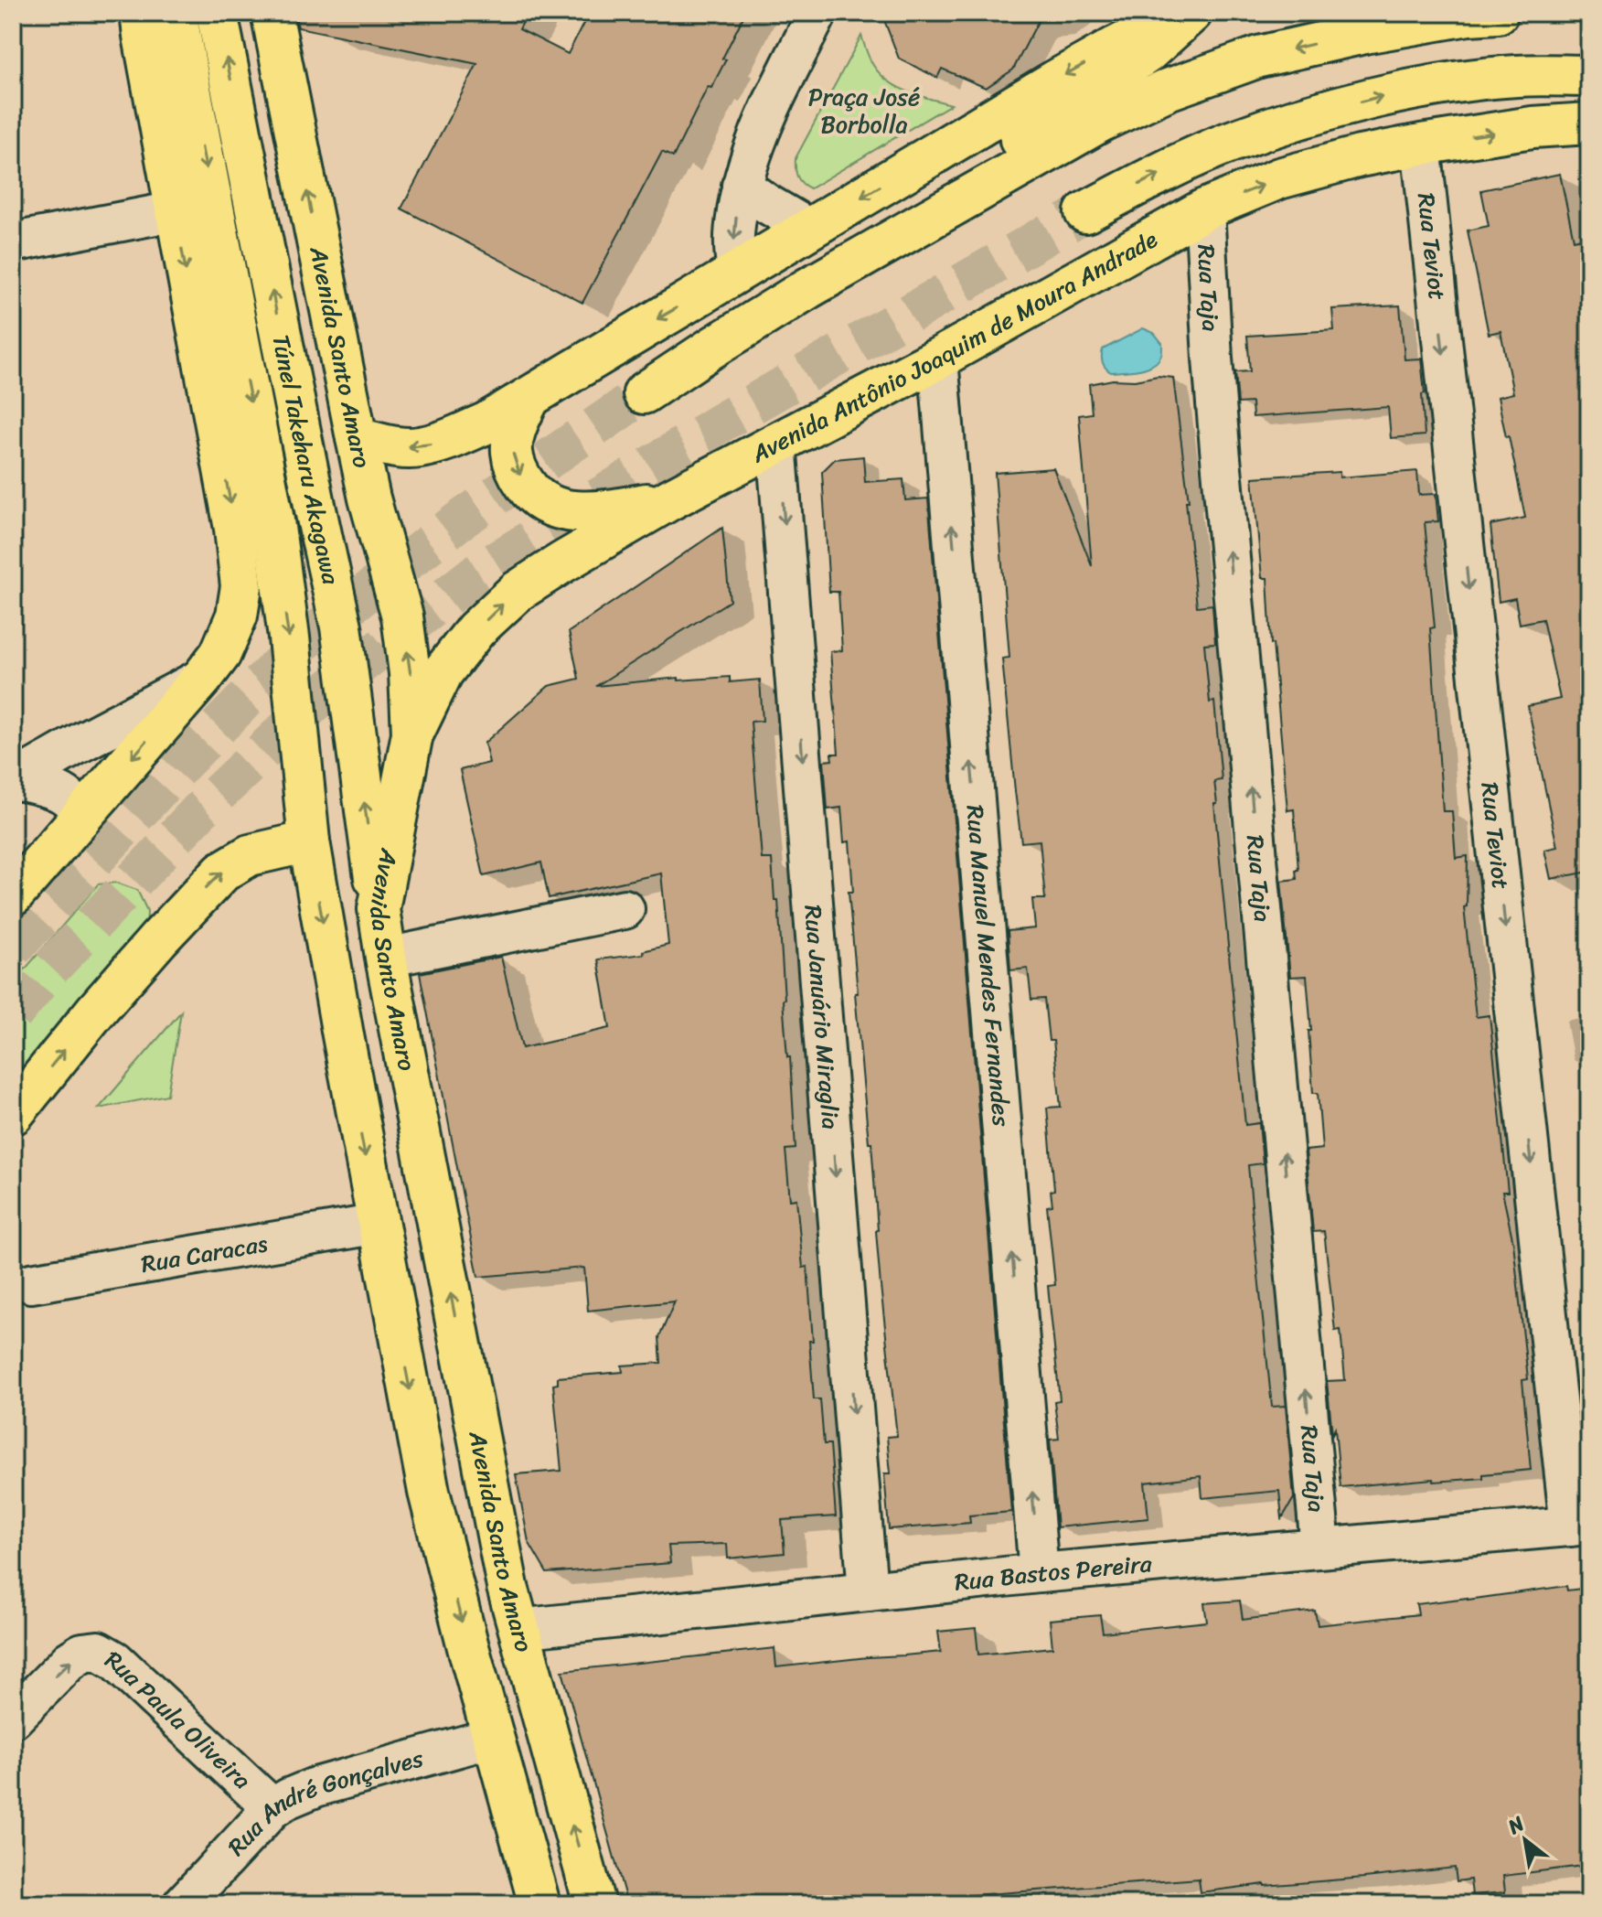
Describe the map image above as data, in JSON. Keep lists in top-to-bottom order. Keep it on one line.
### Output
{"streets":{"main road":["Avenida Antônio Joaquim de Moura Andrade","Avenida Santo Amaro","Túnel Takeharu Akagawa"],"street":["Rua Teviot","Rua Taja","Rua Manuel Mendes Fernandes","Rua Januário Miraglia","Rua Caracas","Rua Bastos Pereira","Rua Paula Oliveira","Rua André Gonçalves"]},"crossings":[["Rua Teviot","Avenida Antônio Joaquim de Moura Andrade"],["Rua Teviot","Rua Bastos Pereira"],["Rua Taja","Avenida Antônio Joaquim de Moura Andrade"],["Rua Taja","Rua Bastos Pereira"],["Avenida Antônio Joaquim de Moura Andrade","Avenida Santo Amaro"],["Avenida Antônio Joaquim de Moura Andrade","Rua Manuel Mendes Fernandes"],["Avenida Antônio Joaquim de Moura Andrade","Rua Januário Miraglia"],["Avenida Santo Amaro","Túnel Takeharu Akagawa"],["Avenida Santo Amaro","Rua Bastos Pereira"],["Rua Manuel Mendes Fernandes","Rua Bastos Pereira"],["Rua Januário Miraglia","Rua Bastos Pereira"],["Rua Paula Oliveira","Rua André Gonçalves"]],"one_way":["Rua Teviot","Rua Taja","Rua Manuel Mendes Fernandes","Rua Januário Miraglia"],"parks":["Praça José Borbolla"],"north":"top left"}
